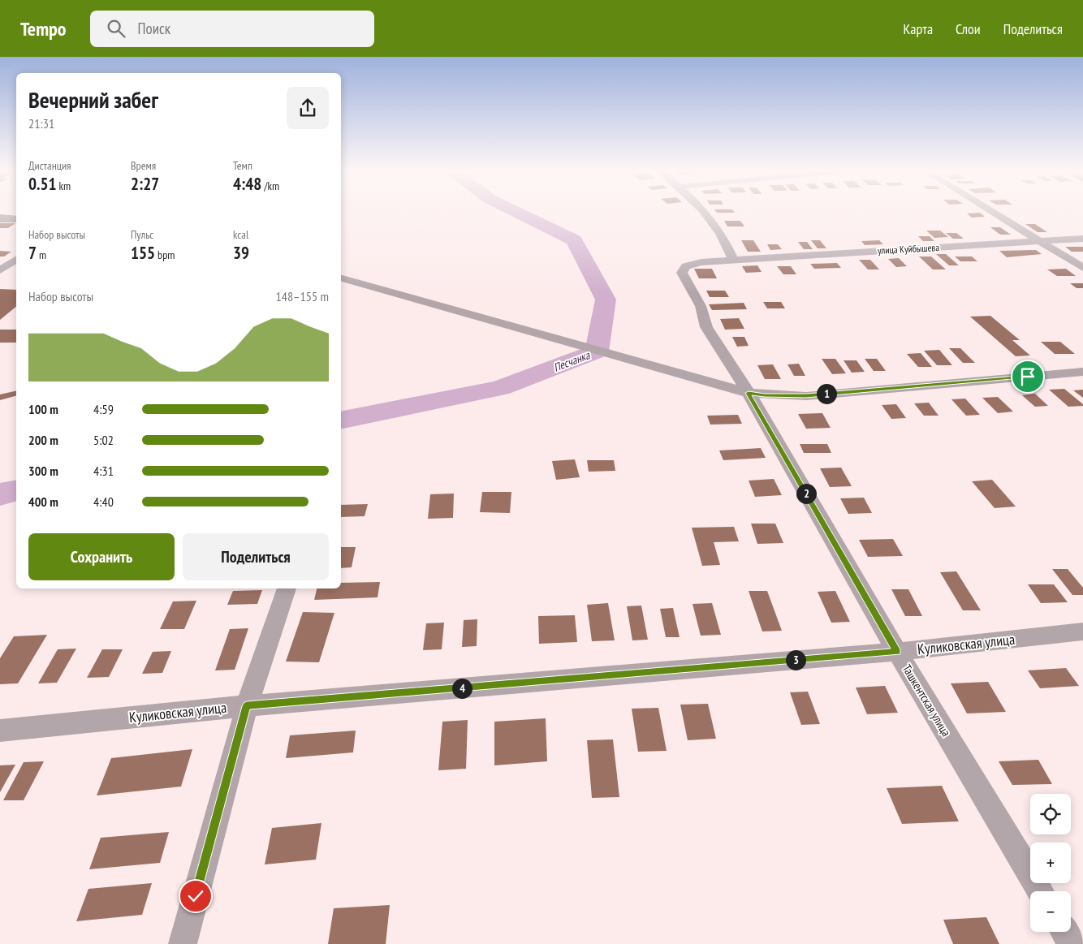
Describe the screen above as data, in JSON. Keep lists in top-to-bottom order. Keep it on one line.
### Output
{"streets":{"street":["улица Куйбышева","Куликовская улица","Ташкентская улица"]},"crossings":[["улица Куйбышева","Ташкентская улица"],["Куликовская улица","Ташкентская улица"]],"water":["Песчанка"],"page":{"header":"Tempo","search":"Поиск","nav":["Карта","Слои","Поделиться"],"heading":["Вечерний забег","21:31"],"stats":[["Дистанция","0.51 km"],["Время","2:27"],["Темп","4:48 /km"],["Набор высоты","7 m"],["Пульс","155 bpm"],["kcal","39"]],"chart":["Набор высоты","148–155 m"],"pins":["1","2","3","4"],"list":[{"name":"100 m","note":"4:59"},{"name":"200 m","note":"5:02"},{"name":"300 m","note":"4:31"},{"name":"400 m","note":"4:40"}],"buttons":["Сохранить","Поделиться"],"map_buttons":["+","−"]}}
